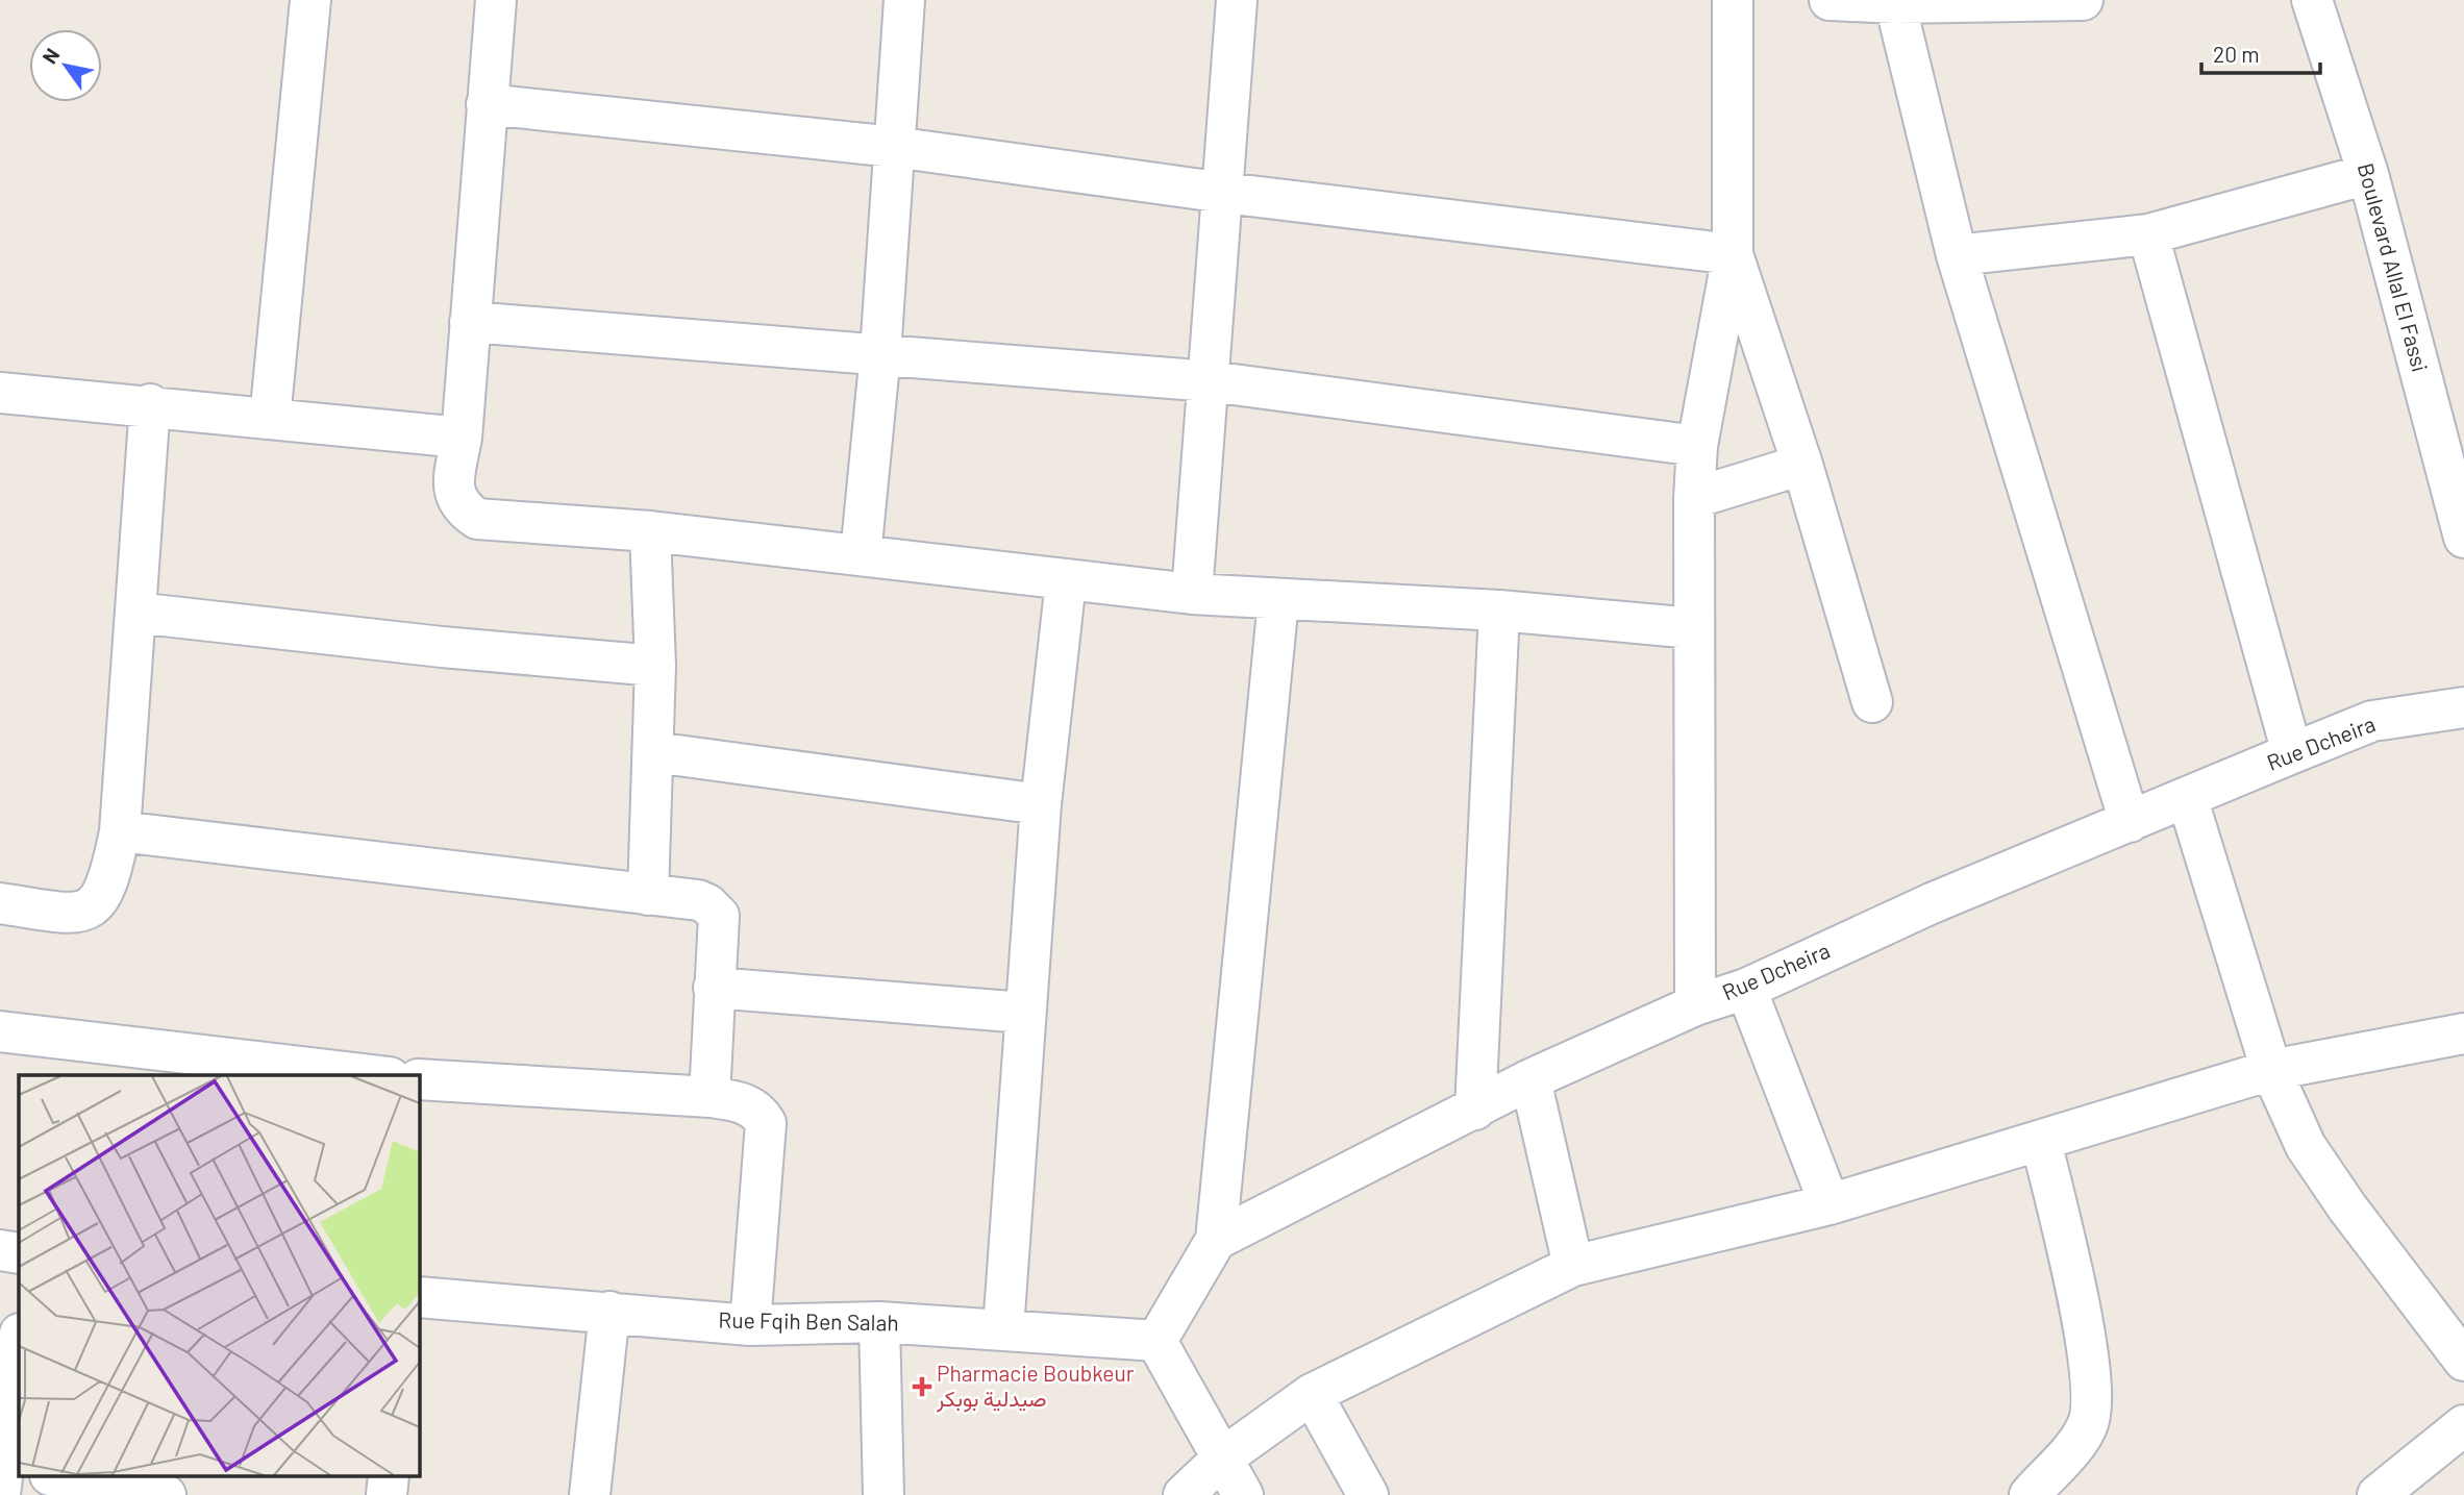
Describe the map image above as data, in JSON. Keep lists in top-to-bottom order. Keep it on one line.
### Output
{"streets":{"street":["Boulevard Allal El Fassi","Rue Dcheira","Rue Fqih Ben Salah"]},"places":{"health":["Pharmacie Boubkeur صيدلية بوبكر"]},"scale_bar":"20 m","north":"top left"}
